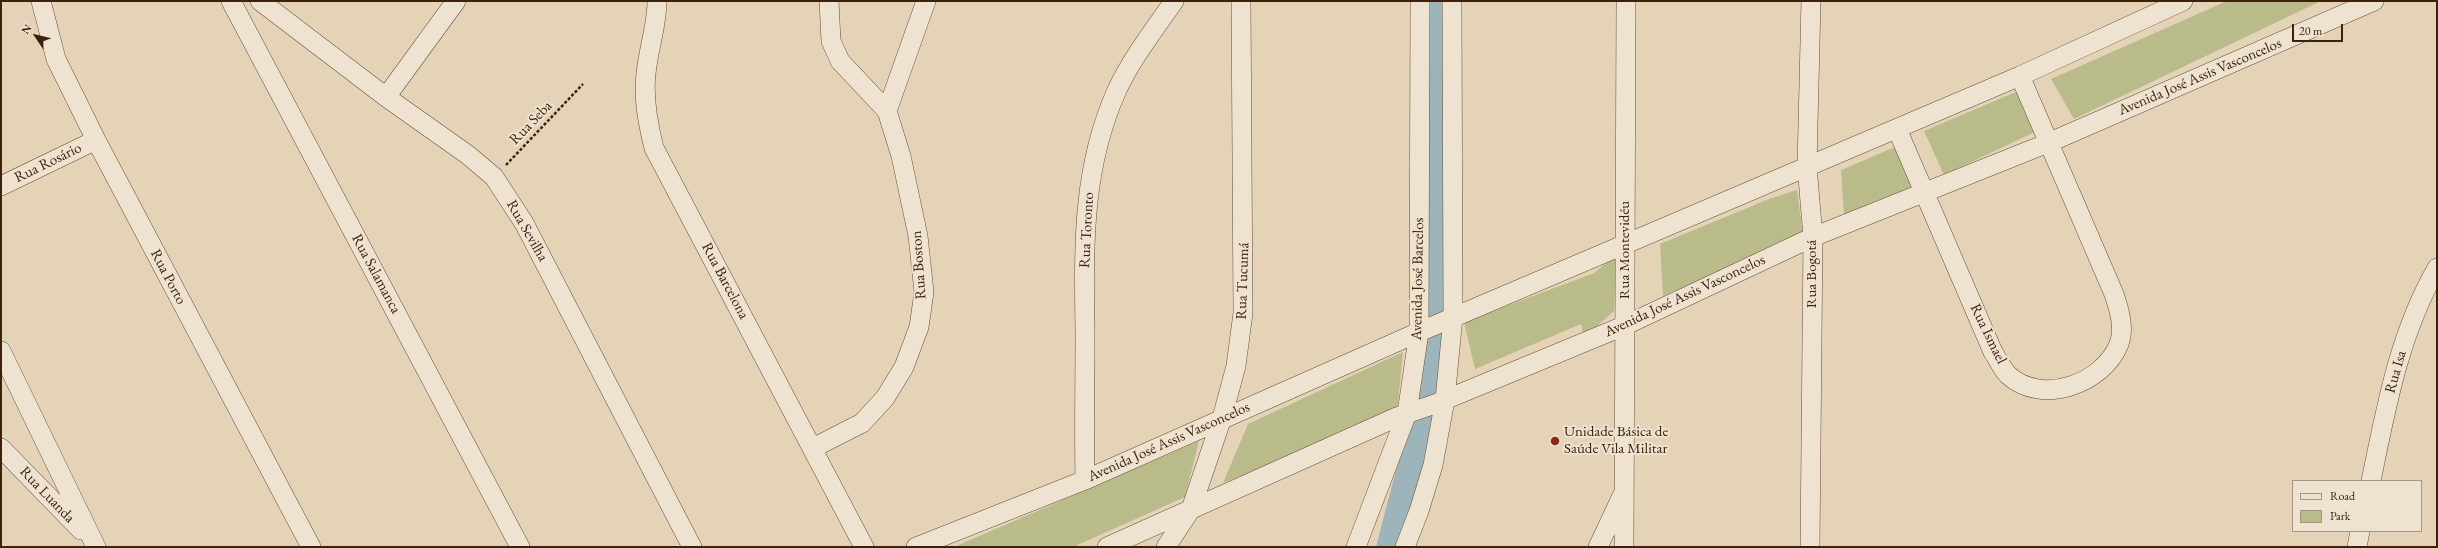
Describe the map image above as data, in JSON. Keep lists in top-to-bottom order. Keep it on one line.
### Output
{"streets":{"street":["Avenida José Assis Vasconcelos","Rua Rosário","Rua Toronto","Rua Sevilha","Rua Montevidéu","Rua Boston","Rua Salamanca","Rua Bogotá","Rua Porto","Avenida José Barcelos","Rua Barcelona","Rua Tucumá","Rua Ismael","Rua Isa","Rua Luanda"],"path":["Rua Seba"]},"crossings":[["Avenida José Assis Vasconcelos","Rua Toronto"],["Avenida José Assis Vasconcelos","Rua Montevidéu"],["Avenida José Assis Vasconcelos","Rua Bogotá"],["Avenida José Assis Vasconcelos","Avenida José Barcelos"],["Avenida José Assis Vasconcelos","Rua Tucumá"],["Avenida José Assis Vasconcelos","Rua Ismael"],["Rua Seba","Rua Sevilha"],["Rua Rosário","Rua Porto"],["Rua Boston","Rua Barcelona"]],"places":["Unidade Básica de Saúde Vila Militar"],"legend":["Road","Park"],"scale_bar":"20 m","north":"top left"}
